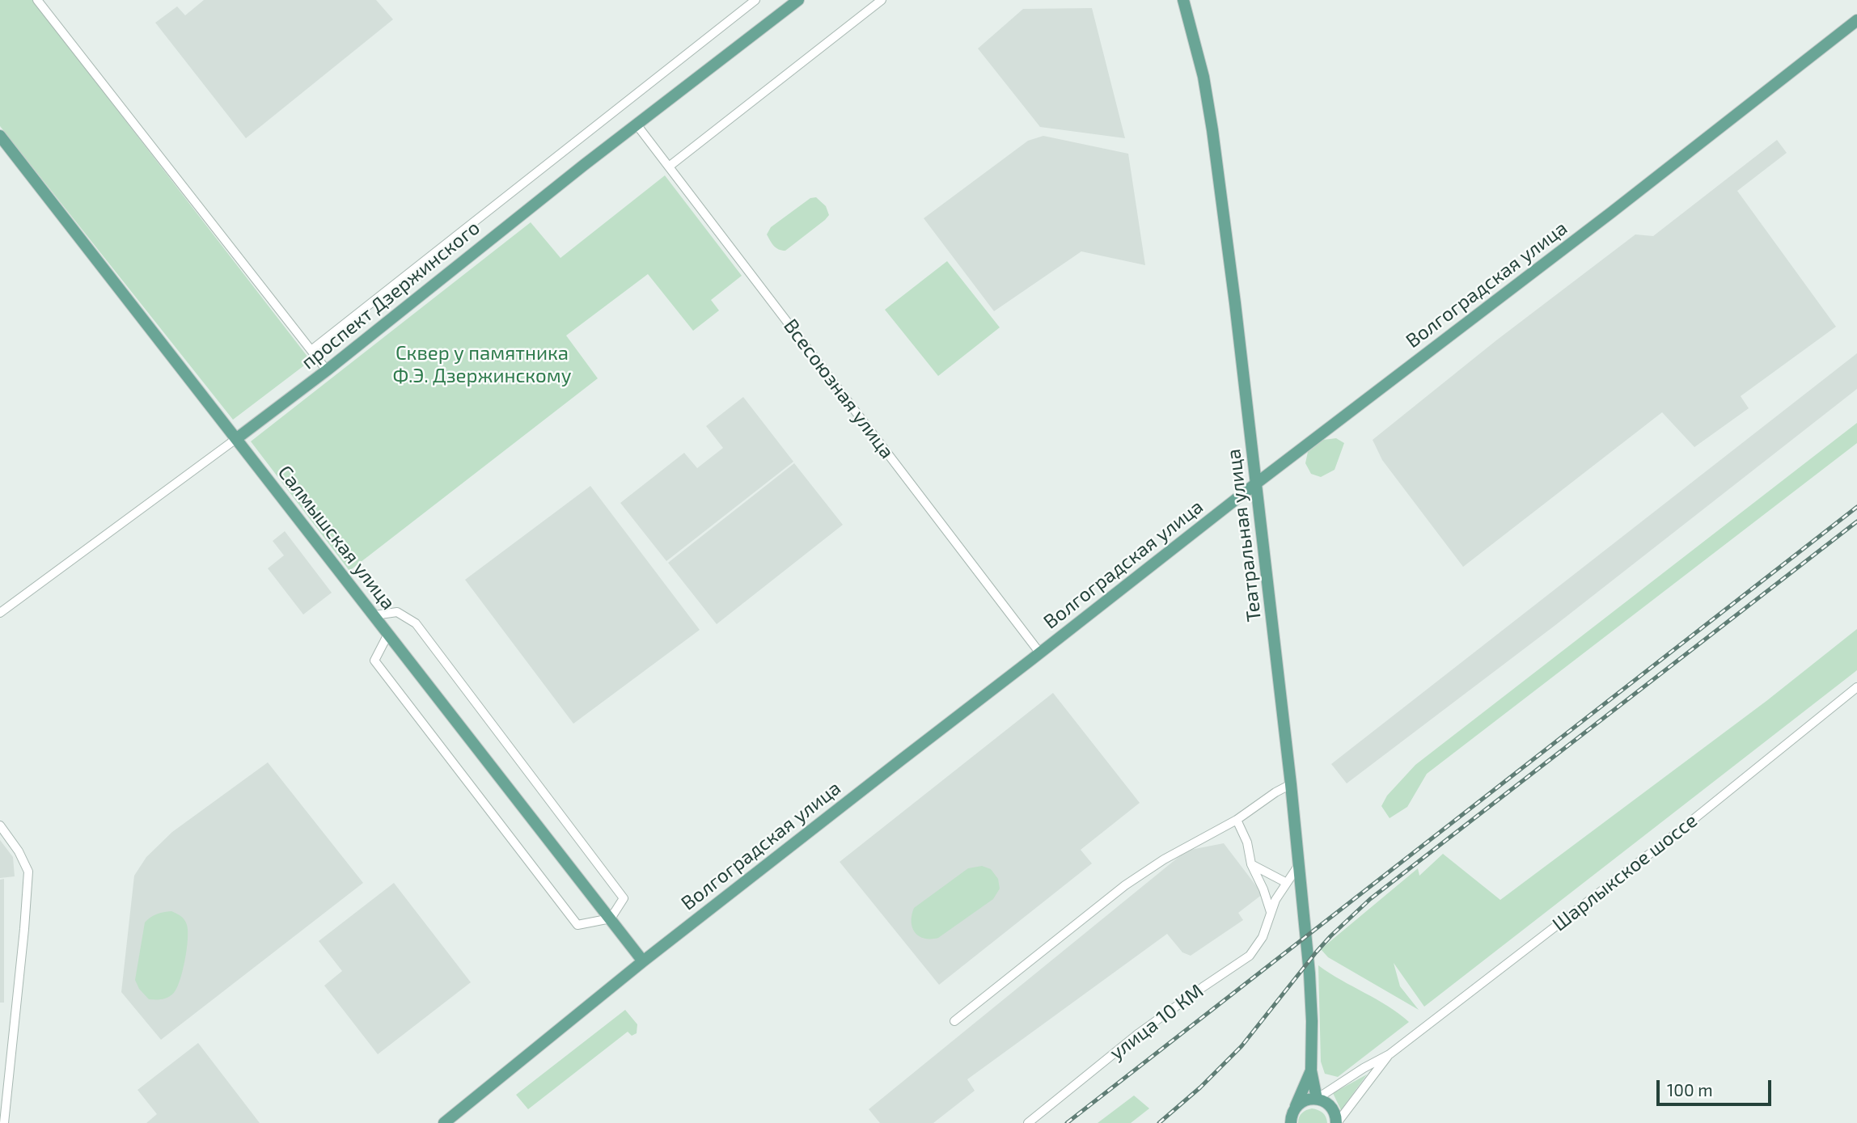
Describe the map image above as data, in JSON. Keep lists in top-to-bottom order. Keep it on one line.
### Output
{"streets":{"main road":["Волгоградская улица","проспект Дзержинского","Театральная улица","Салмышская улица"],"street":["Всесоюзная улица","Шарлыкское шоссе","улица 10 КМ"]},"crossings":[["Волгоградская улица","Всесоюзная улица"],["Волгоградская улица","Театральная улица"],["Волгоградская улица","Салмышская улица"],["проспект Дзержинского","Всесоюзная улица"],["проспект Дзержинского","Салмышская улица"],["Театральная улица","Шарлыкское шоссе"],["Театральная улица","улица 10 КМ"]],"parks":["Сквер у памятника Ф.Э. Дзержинскому"],"scale_bar":"100 m"}
